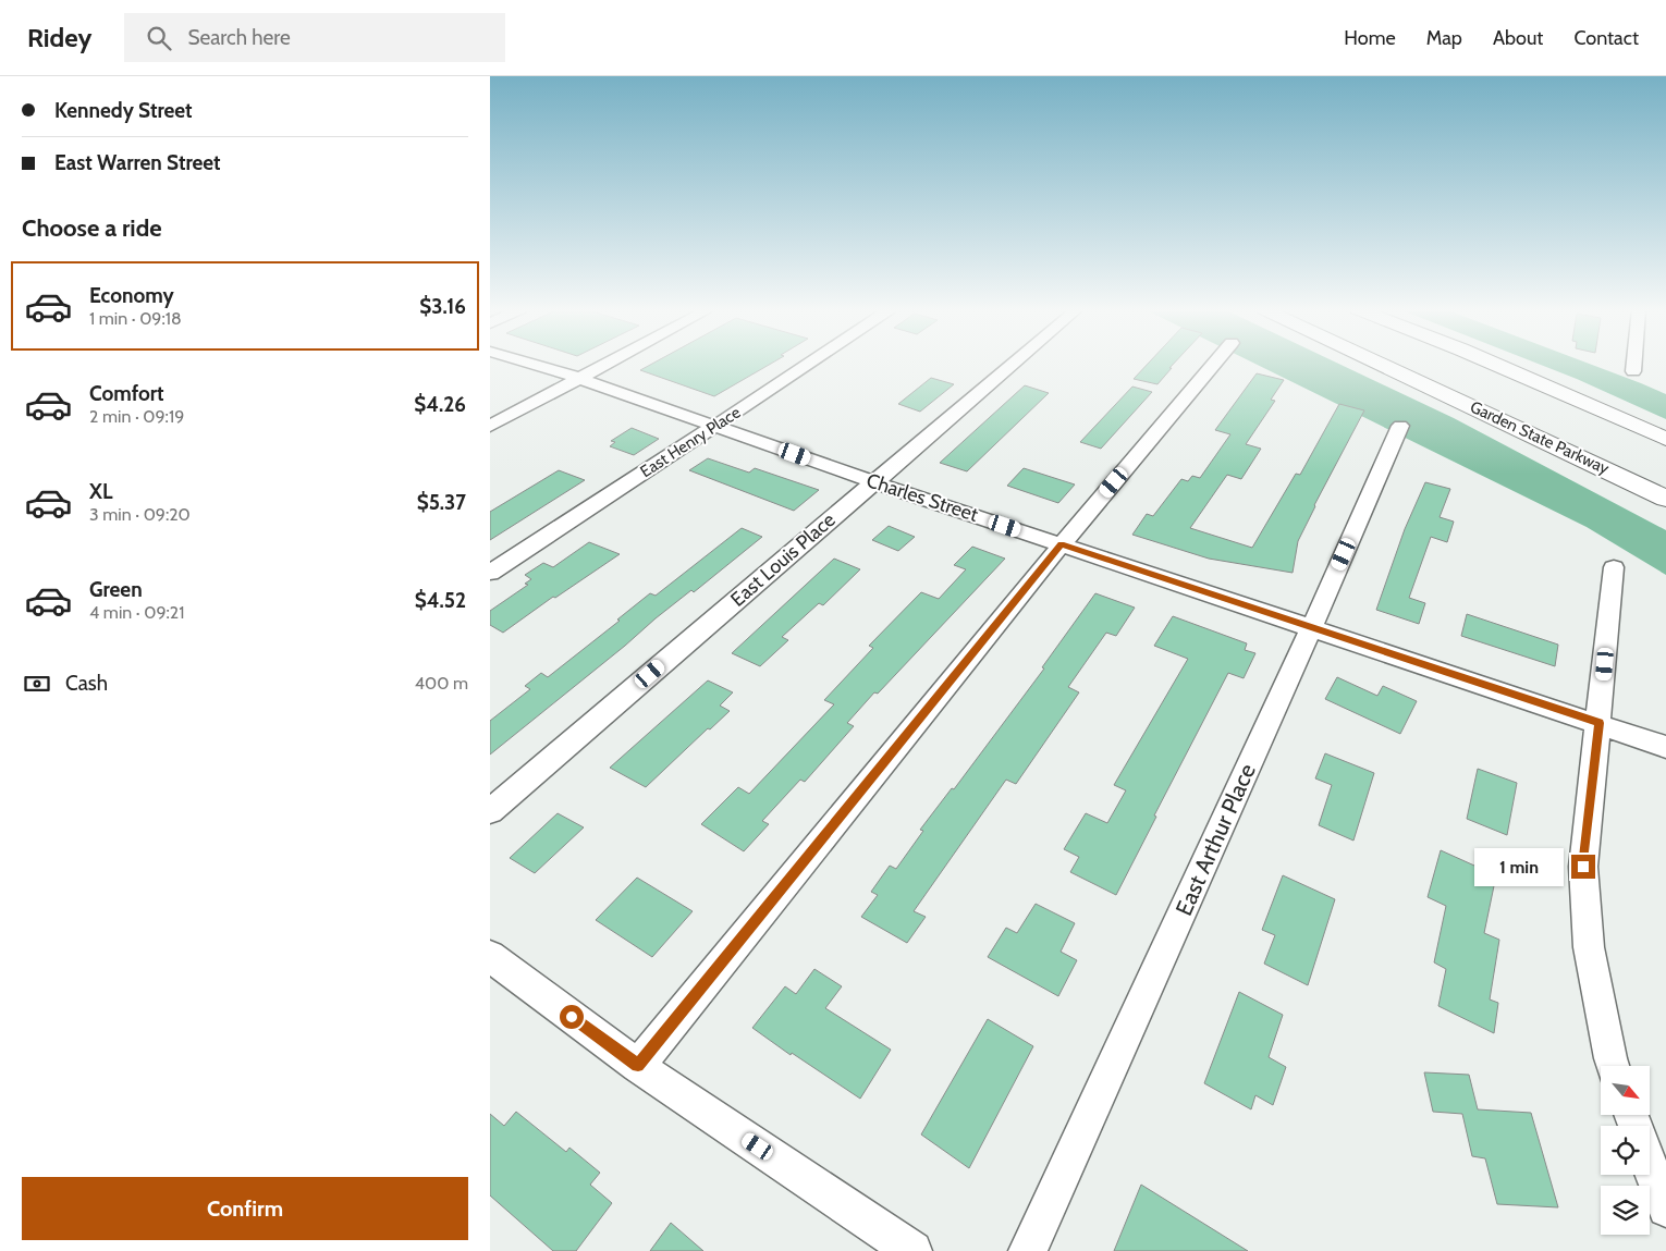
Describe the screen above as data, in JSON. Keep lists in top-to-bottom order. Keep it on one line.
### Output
{"streets":{"highway":["Garden State Parkway"],"street":["East Henry Place","Charles Street","East Louis Place","East Arthur Place"]},"crossings":[["East Henry Place","Charles Street"],["Charles Street","East Louis Place"],["Charles Street","East Arthur Place"]],"north":"bottom right","page":{"header":"Ridey","search":"Search here","nav":["Home","Map","About","Contact"],"banner":["Kennedy Street","East Warren Street"],"heading":"Choose a ride","list":[{"name":"Economy","note":"1 min · 09:18","value":"$3.16"},{"name":"Comfort","note":"2 min · 09:19","value":"$4.26"},{"name":"XL","note":"3 min · 09:20","value":"$5.37"},{"name":"Green","note":"4 min · 09:21","value":"$4.52"}],"pay":["Cash","400 m"],"bubble":"1 min","buttons":"Confirm"}}
